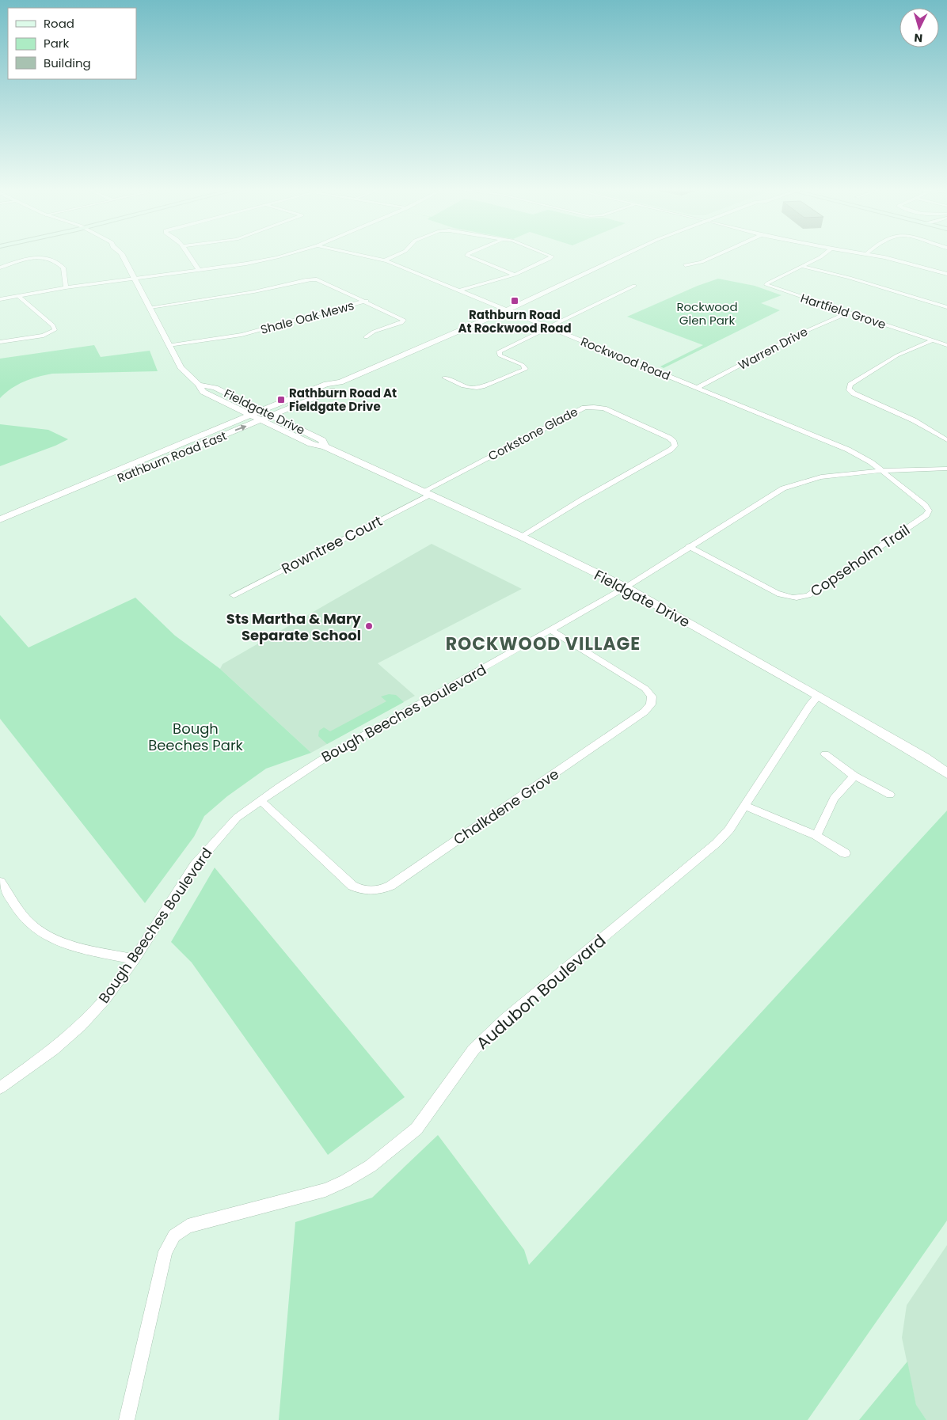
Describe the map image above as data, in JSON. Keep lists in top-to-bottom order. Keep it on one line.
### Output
{"streets":{"street":["Hartfield Grove","Shale Oak Mews","Warren Drive","Rockwood Road","Fieldgate Drive","Corkstone Glade","Rathburn Road East","Rowntree Court","Copseholm Trail","Bough Beeches Boulevard","Chalkdene Grove","Audubon Boulevard"]},"crossings":[["Hartfield Grove","Warren Drive"],["Shale Oak Mews","Fieldgate Drive"],["Warren Drive","Rockwood Road"],["Rockwood Road","Rathburn Road East"],["Rockwood Road","Copseholm Trail"],["Rockwood Road","Bough Beeches Boulevard"],["Fieldgate Drive","Corkstone Glade"],["Fieldgate Drive","Rathburn Road East"],["Fieldgate Drive","Rowntree Court"],["Fieldgate Drive","Bough Beeches Boulevard"],["Fieldgate Drive","Audubon Boulevard"],["Corkstone Glade","Rowntree Court"],["Copseholm Trail","Bough Beeches Boulevard"],["Bough Beeches Boulevard","Chalkdene Grove"]],"districts":["ROCKWOOD VILLAGE"],"parks":["Rockwood Glen Park","Bough Beeches Park"],"places":{"transit":["Rathburn Road At Rockwood Road","Rathburn Road At Fieldgate Drive"],"other":["Sts Martha & Mary Separate School"]},"legend":["Road","Park","Building"],"north":"bottom"}
